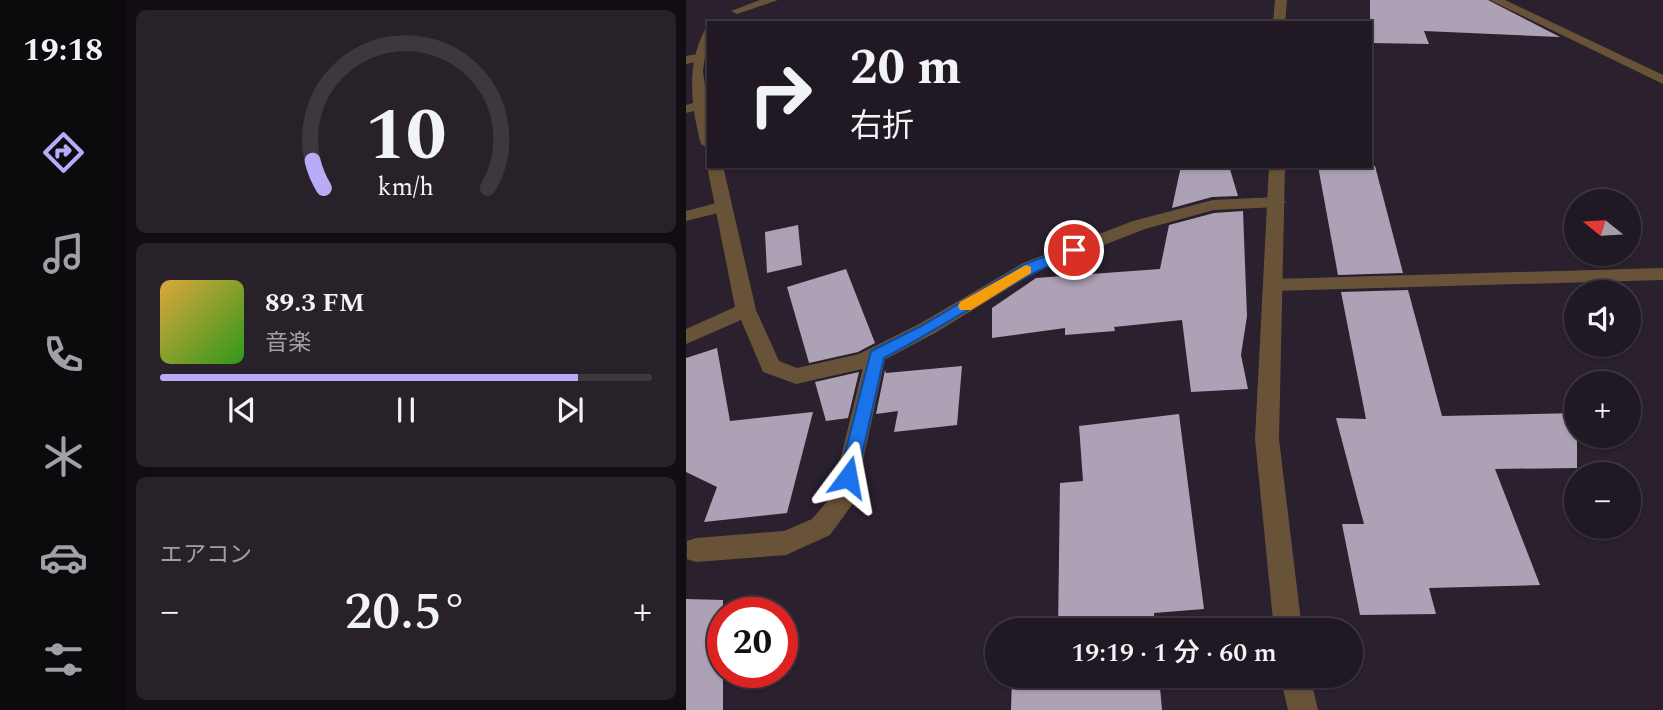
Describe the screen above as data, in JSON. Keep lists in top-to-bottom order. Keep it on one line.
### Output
{"north":"left","page":{"tabs":"19:18","turn":["20 m","右折"],"map_buttons":["+","−"],"song":["89.3 FM","音楽"],"tile":"エアコン","heat":["−","20.5°","+"],"limit":"20","trip":"19:19 · 1 分 · 60 m","gauge":["10","km/h"]}}
